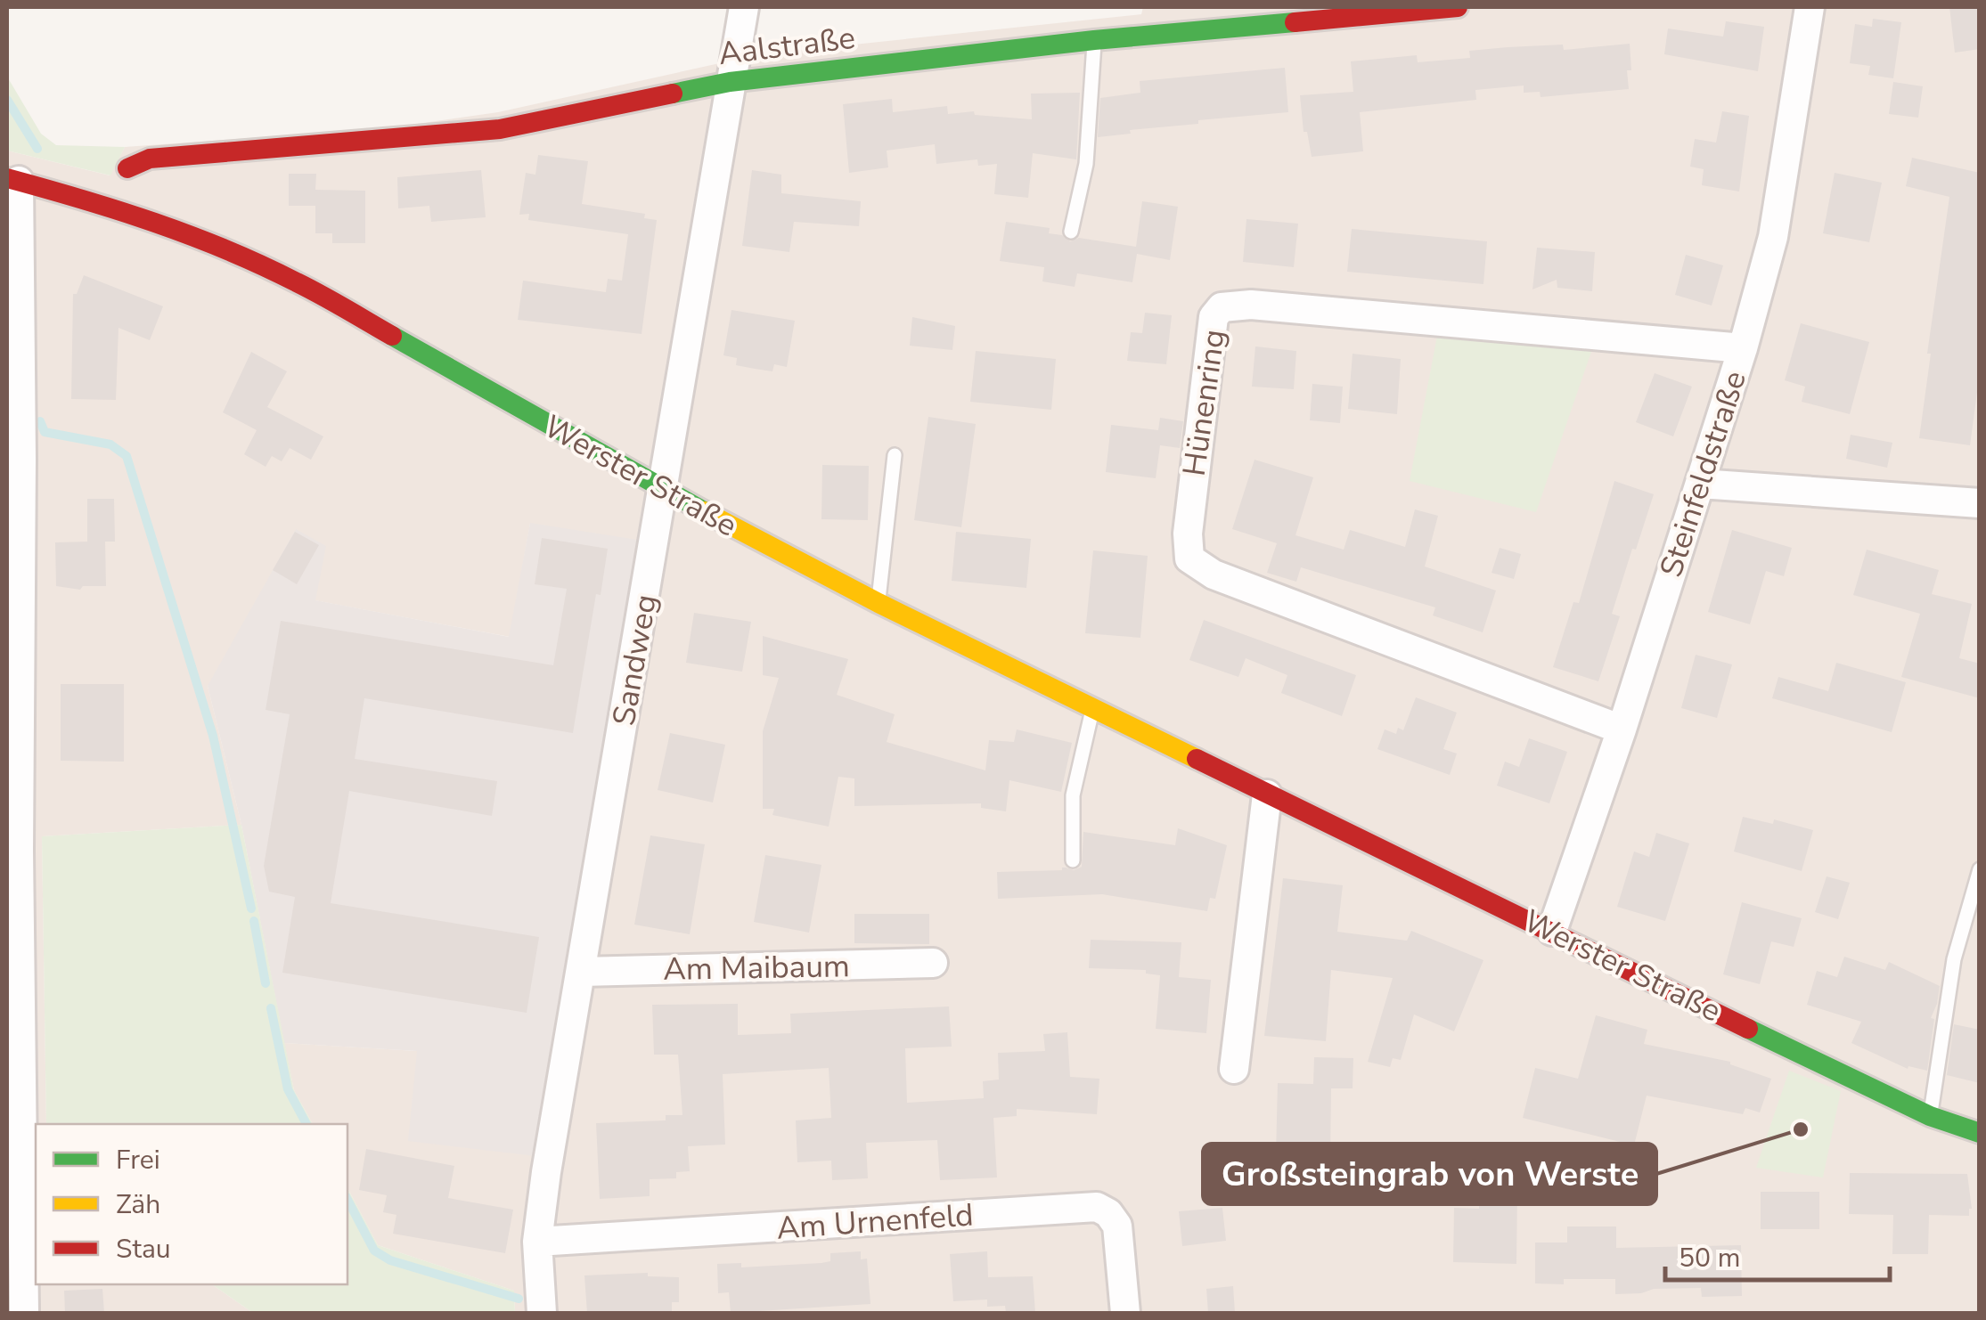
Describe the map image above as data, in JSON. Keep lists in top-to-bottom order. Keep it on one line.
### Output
{"streets":{"main road":["Aalstraße","Werster Straße"],"street":["Hünenring","Steinfeldstraße","Sandweg","Am Maibaum","Am Urnenfeld"]},"crossings":[["Aalstraße","Sandweg"],["Hünenring","Steinfeldstraße"],["Steinfeldstraße","Werster Straße"],["Werster Straße","Sandweg"],["Sandweg","Am Maibaum"],["Sandweg","Am Urnenfeld"]],"places":["Großsteingrab von Werste"],"legend":["Frei","Zäh","Stau"],"scale_bar":"50 m"}
